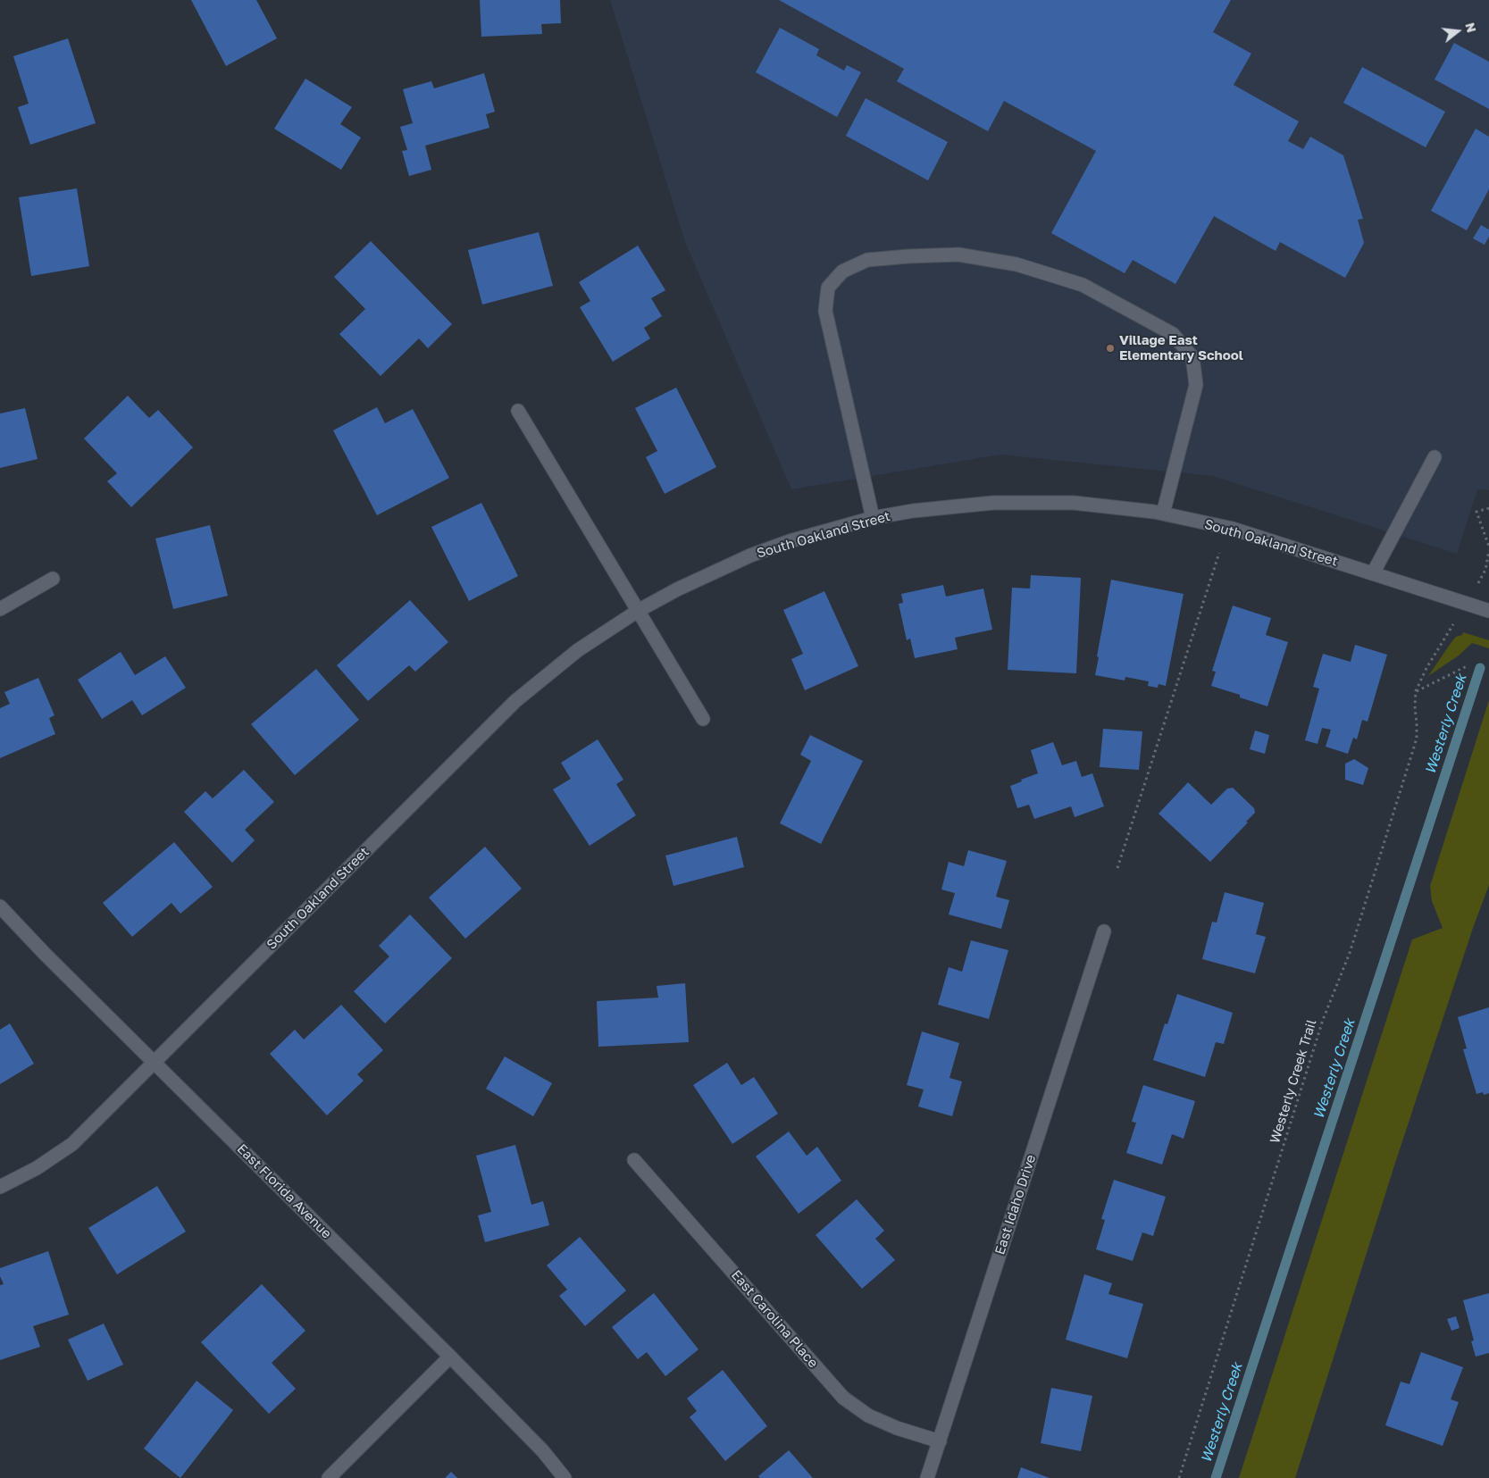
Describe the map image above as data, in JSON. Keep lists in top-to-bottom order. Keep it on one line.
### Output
{"streets":{"street":["South Oakland Street","East Florida Avenue","East Idaho Drive","East Carolina Place"],"path":["Westerly Creek Trail"]},"crossings":[["South Oakland Street","Westerly Creek Trail"],["South Oakland Street","East Florida Avenue"],["East Idaho Drive","East Carolina Place"]],"water":["Westerly Creek"],"places":["Village East Elementary School"],"north":"right"}
